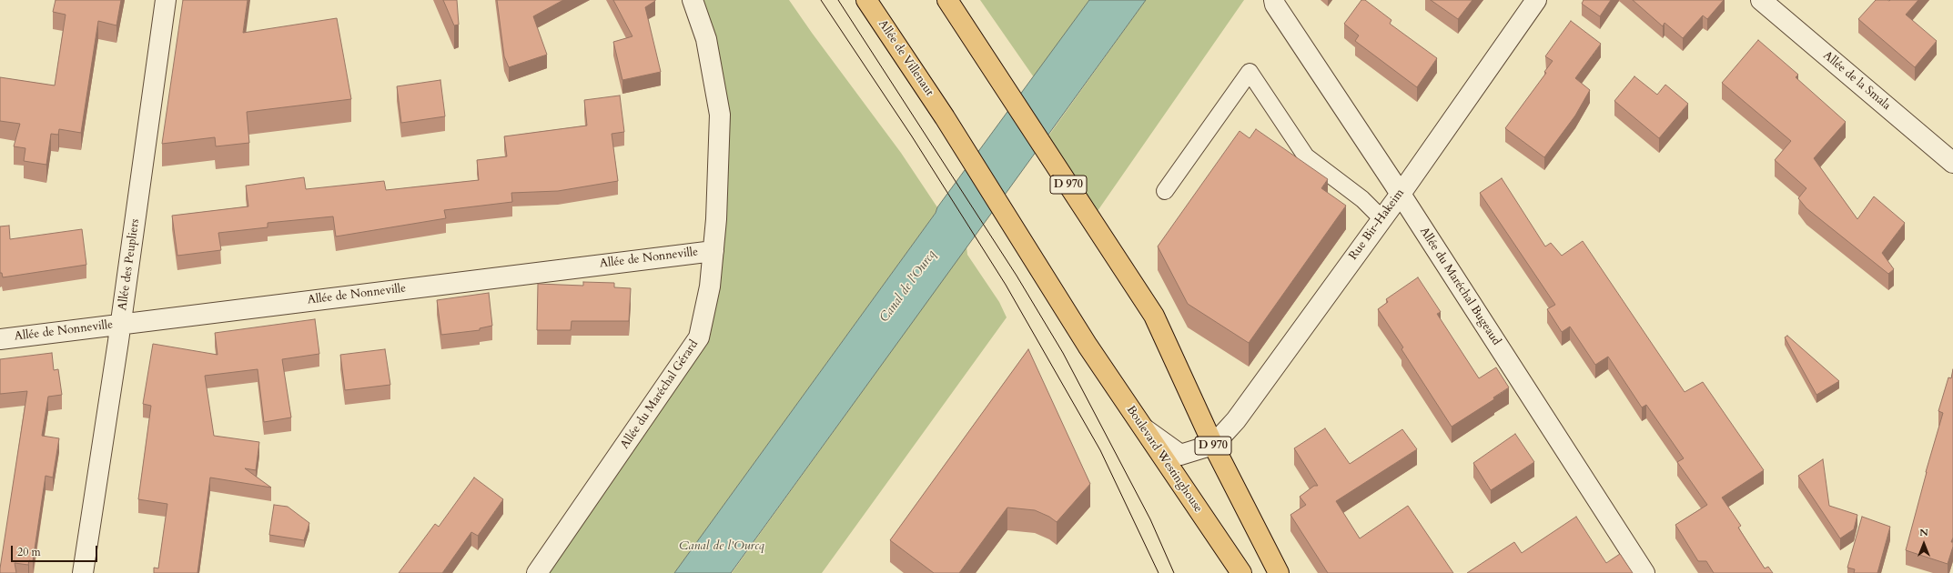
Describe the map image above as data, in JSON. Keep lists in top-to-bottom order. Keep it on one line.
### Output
{"streets":{"main road":["Allée de Villenaut","D 970","Boulevard Westinghouse"],"street":["Allée de la Smala","Rue Bir-Hakeim","Allée de Nonneville","Allée des Peupliers","Allée du Maréchal Bugeaud","Allée du Maréchal Gérard"]},"crossings":[["Allée de Villenaut","Boulevard Westinghouse"],["D 970","Rue Bir-Hakeim"],["Rue Bir-Hakeim","Allée du Maréchal Bugeaud"],["Allée de Nonneville","Allée des Peupliers"],["Allée de Nonneville","Allée du Maréchal Gérard"]],"water":["Canal de l'Ourcq"],"scale_bar":"20 m","north":"top"}
